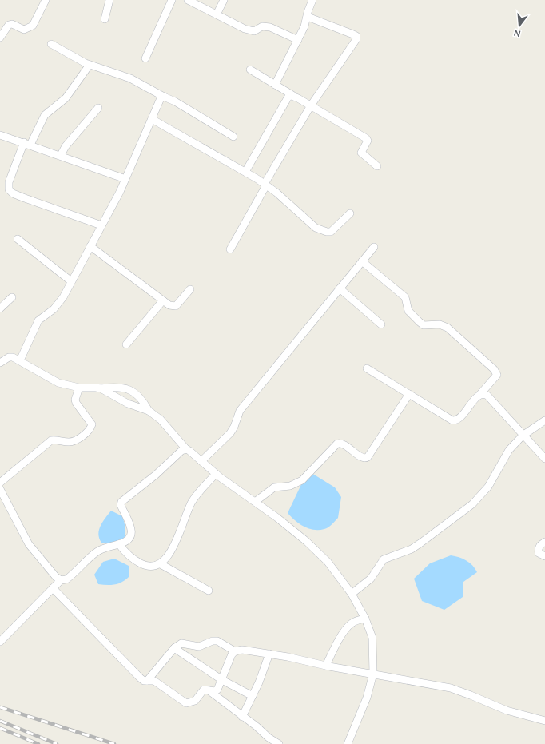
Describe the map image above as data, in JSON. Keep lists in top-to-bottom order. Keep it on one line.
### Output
{"north":"bottom"}
